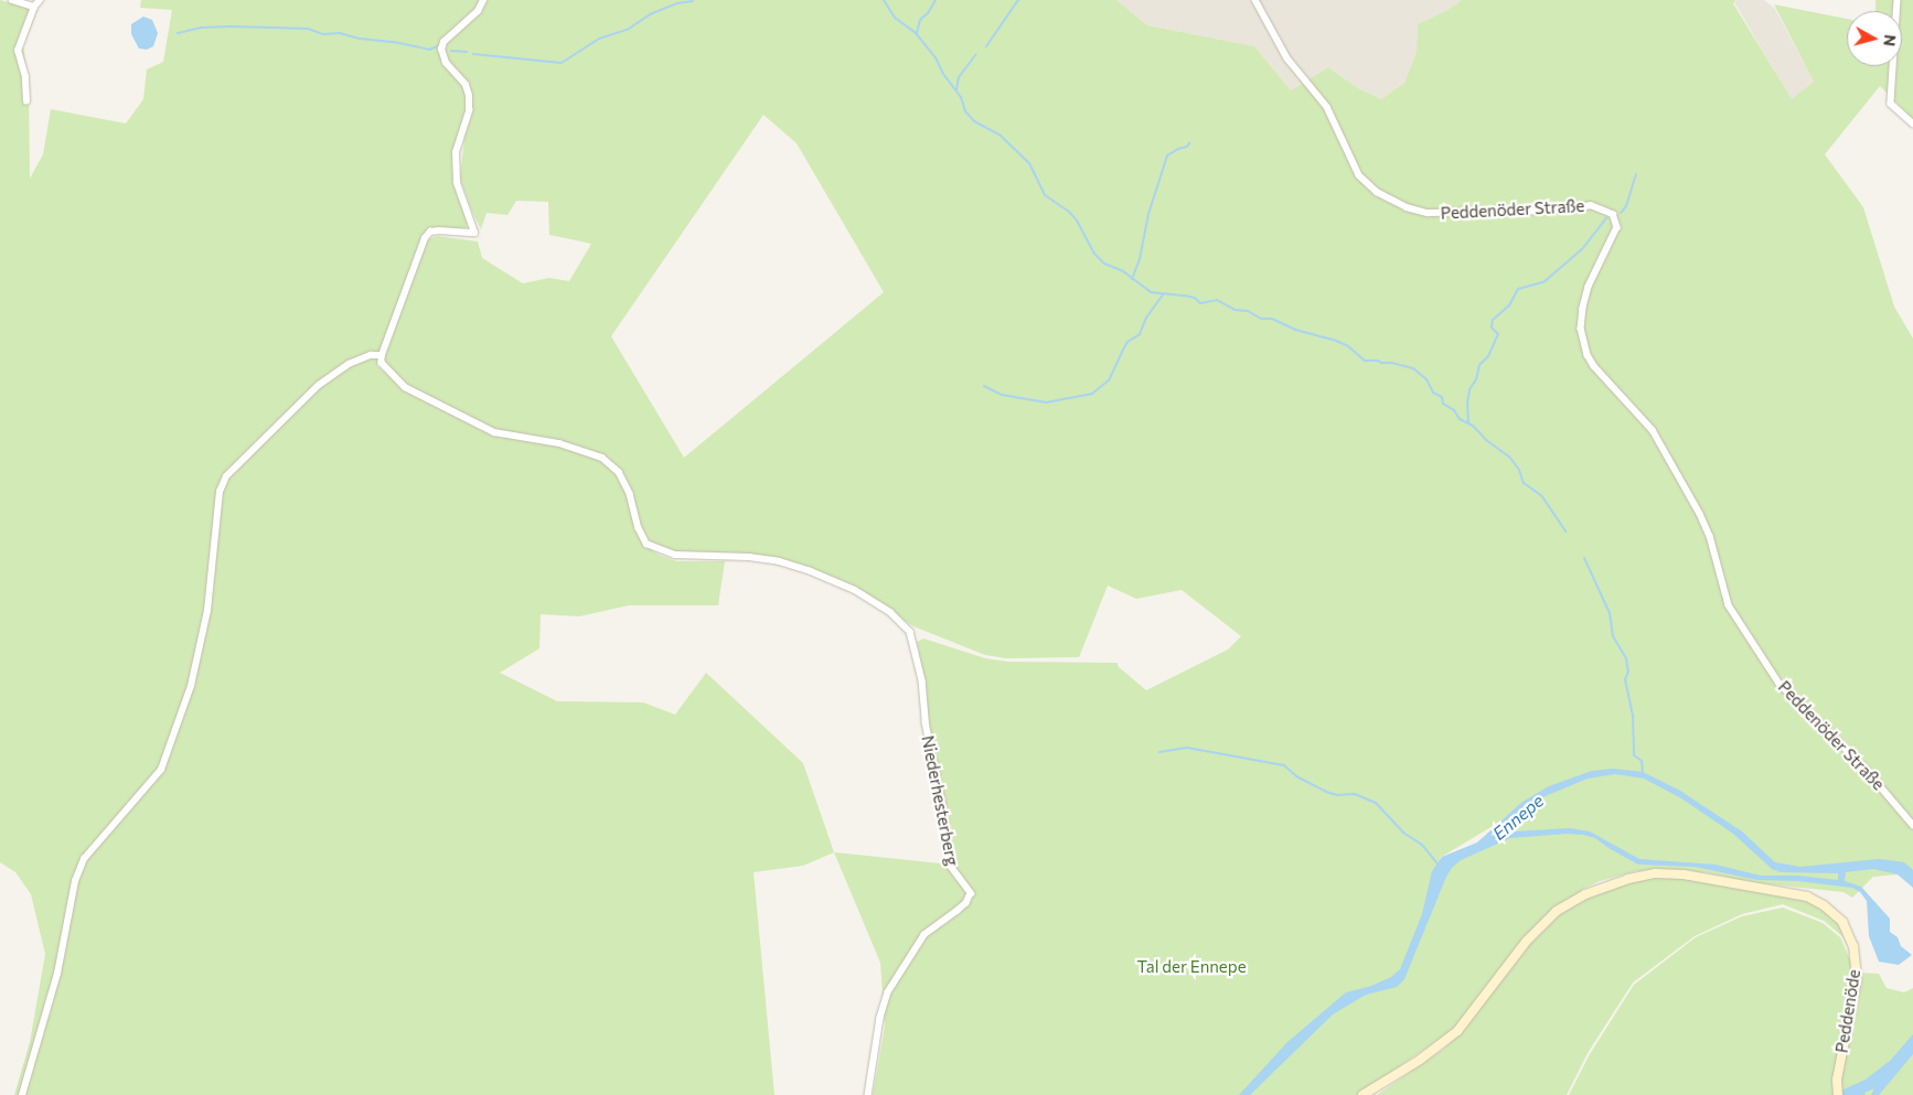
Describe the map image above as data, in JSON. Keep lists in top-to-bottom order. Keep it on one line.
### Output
{"streets":{"street":["Peddenöder Straße","Niederhesterberg","Peddenöde"]},"water":["Ennepe"],"parks":["Tal der Ennepe"],"north":"right"}
